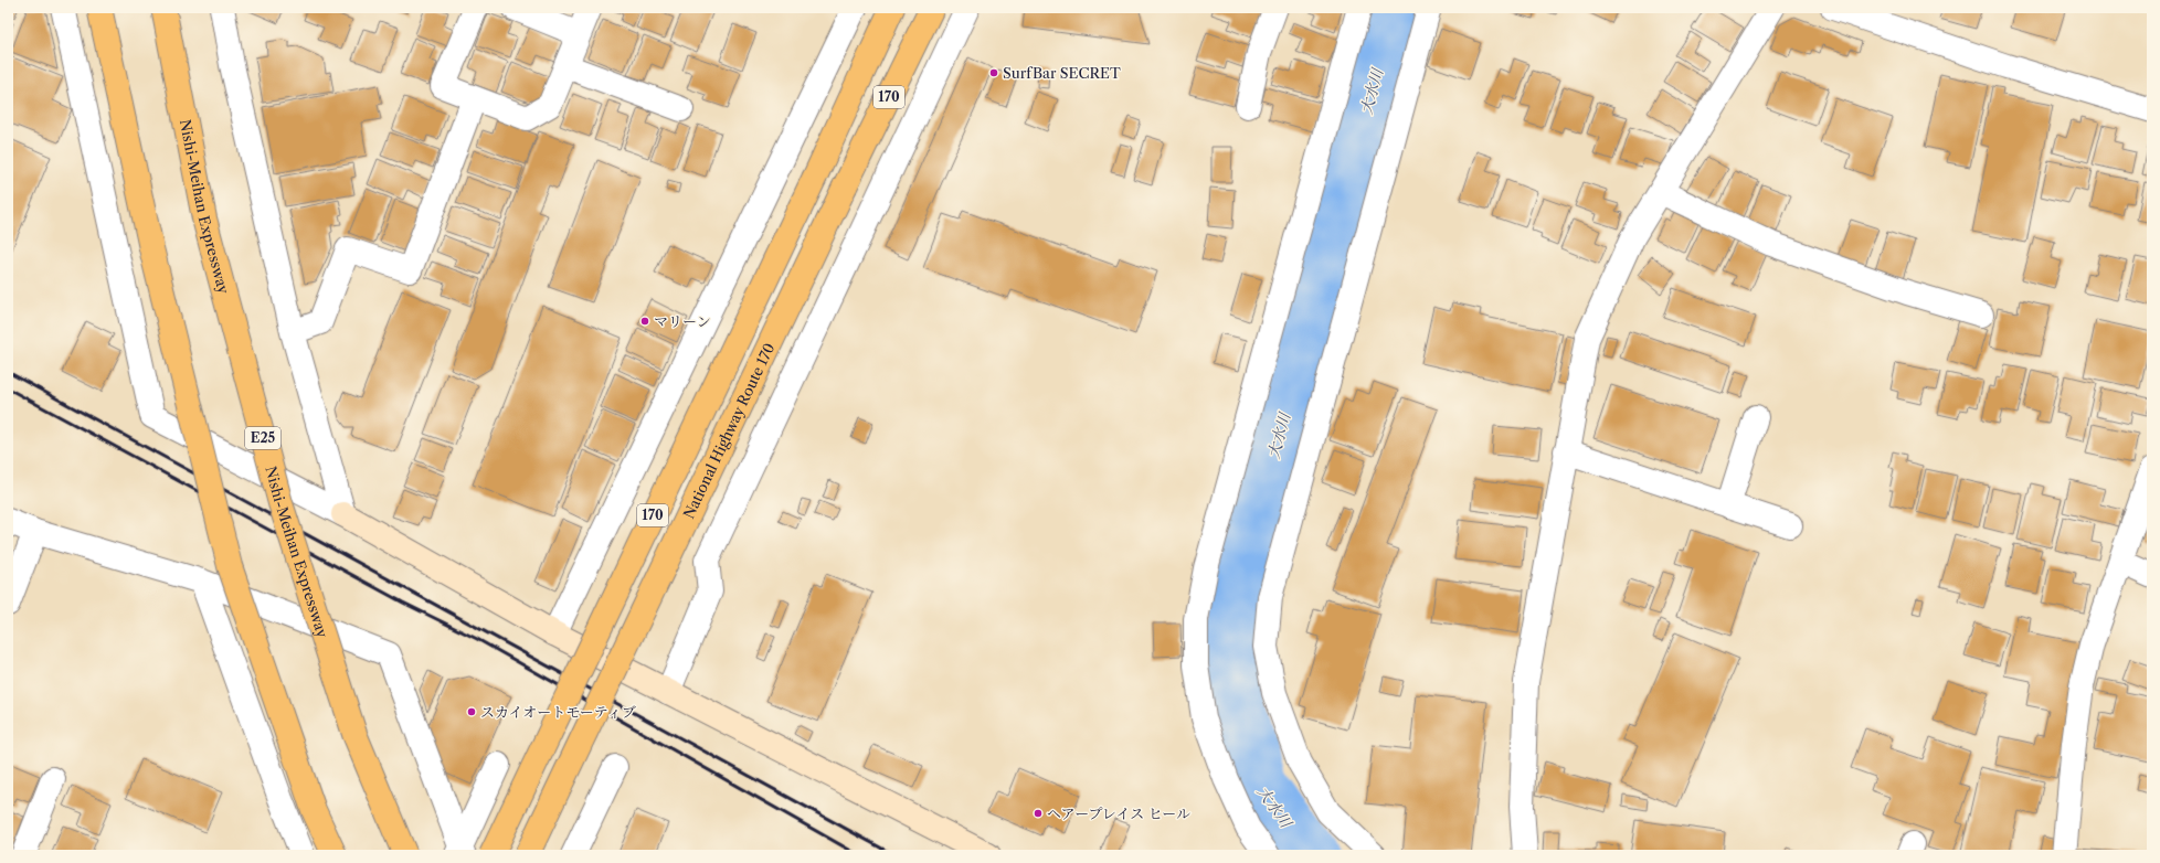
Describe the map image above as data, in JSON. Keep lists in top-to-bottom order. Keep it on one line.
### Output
{"streets":{"highway":["170","Nishi-Meihan Expressway","National Highway Route 170","E25"]},"water":["大水川"],"places":["SurfBar SECRET","マリーン","スカイオートモーティブ","ヘアープレイス ヒール"]}
